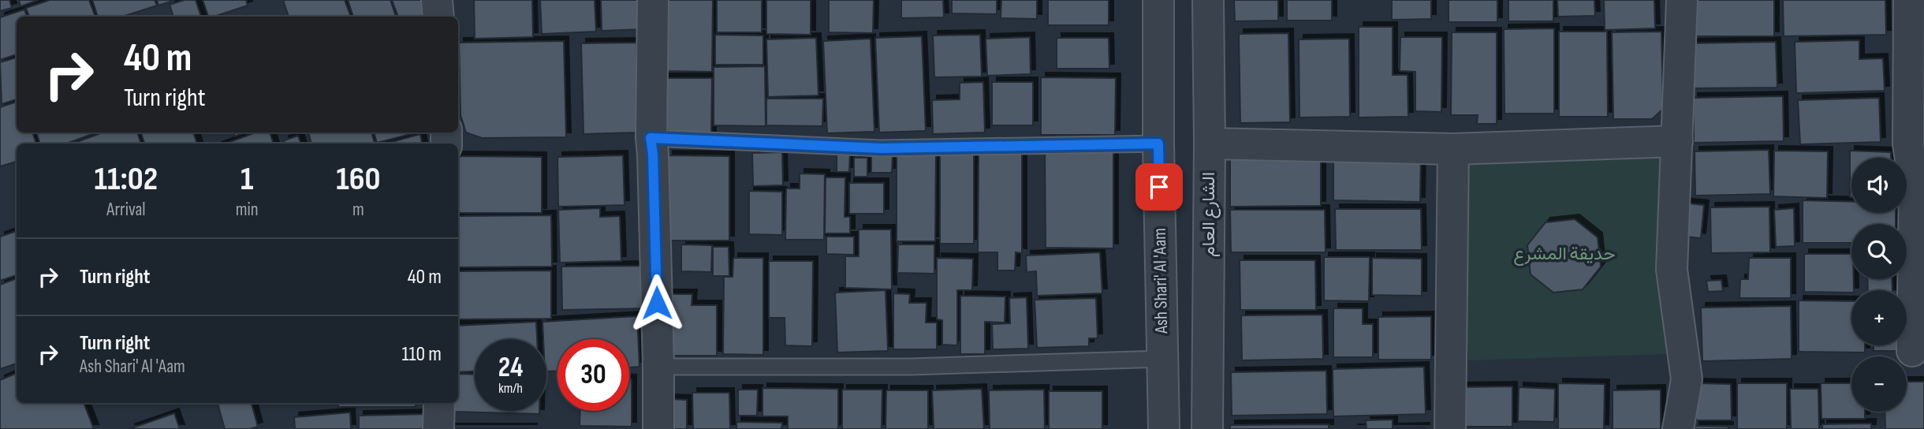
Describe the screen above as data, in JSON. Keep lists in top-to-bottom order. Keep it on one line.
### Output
{"streets":{"street":["الشارع العام","Ash Shari' Al 'Aam"]},"parks":["حديقة المشرع"],"page":{"turn":["40 m","Turn right"],"eta":["11:02","Arrival","1","min","160","m"],"map_buttons":["+","−"],"list":[{"name":"Turn right","value":"40 m"},{"name":"Turn right","note":"Ash Shari' Al 'Aam","value":"110 m"}],"speed":"24 km/h","limit":"30"}}
